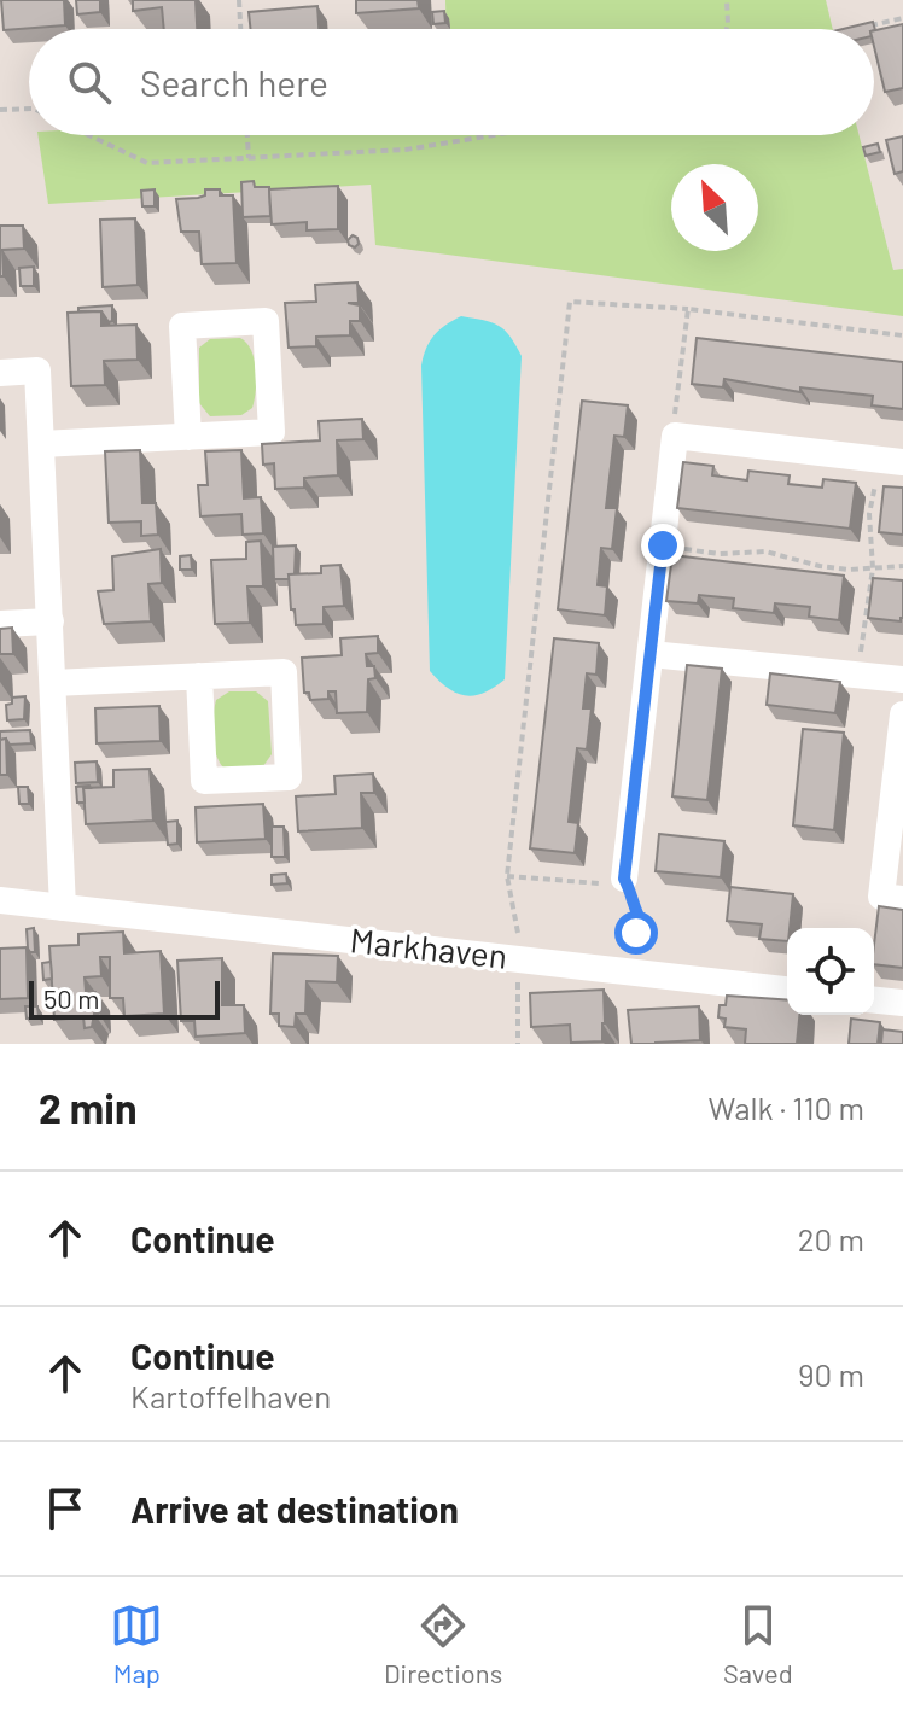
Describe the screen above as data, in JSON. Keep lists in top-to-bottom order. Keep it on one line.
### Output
{"streets":{"street":["Markhaven"]},"scale_bar":"50 m","north":"top left","page":{"search":"Search here","scale":"50 m","heading":["2 min","Walk · 110 m"],"list":[["Continue","20 m"],["Continue","Kartoffelhaven","90 m"],"Arrive at destination"],"nav":["Map","Directions","Saved"]}}
